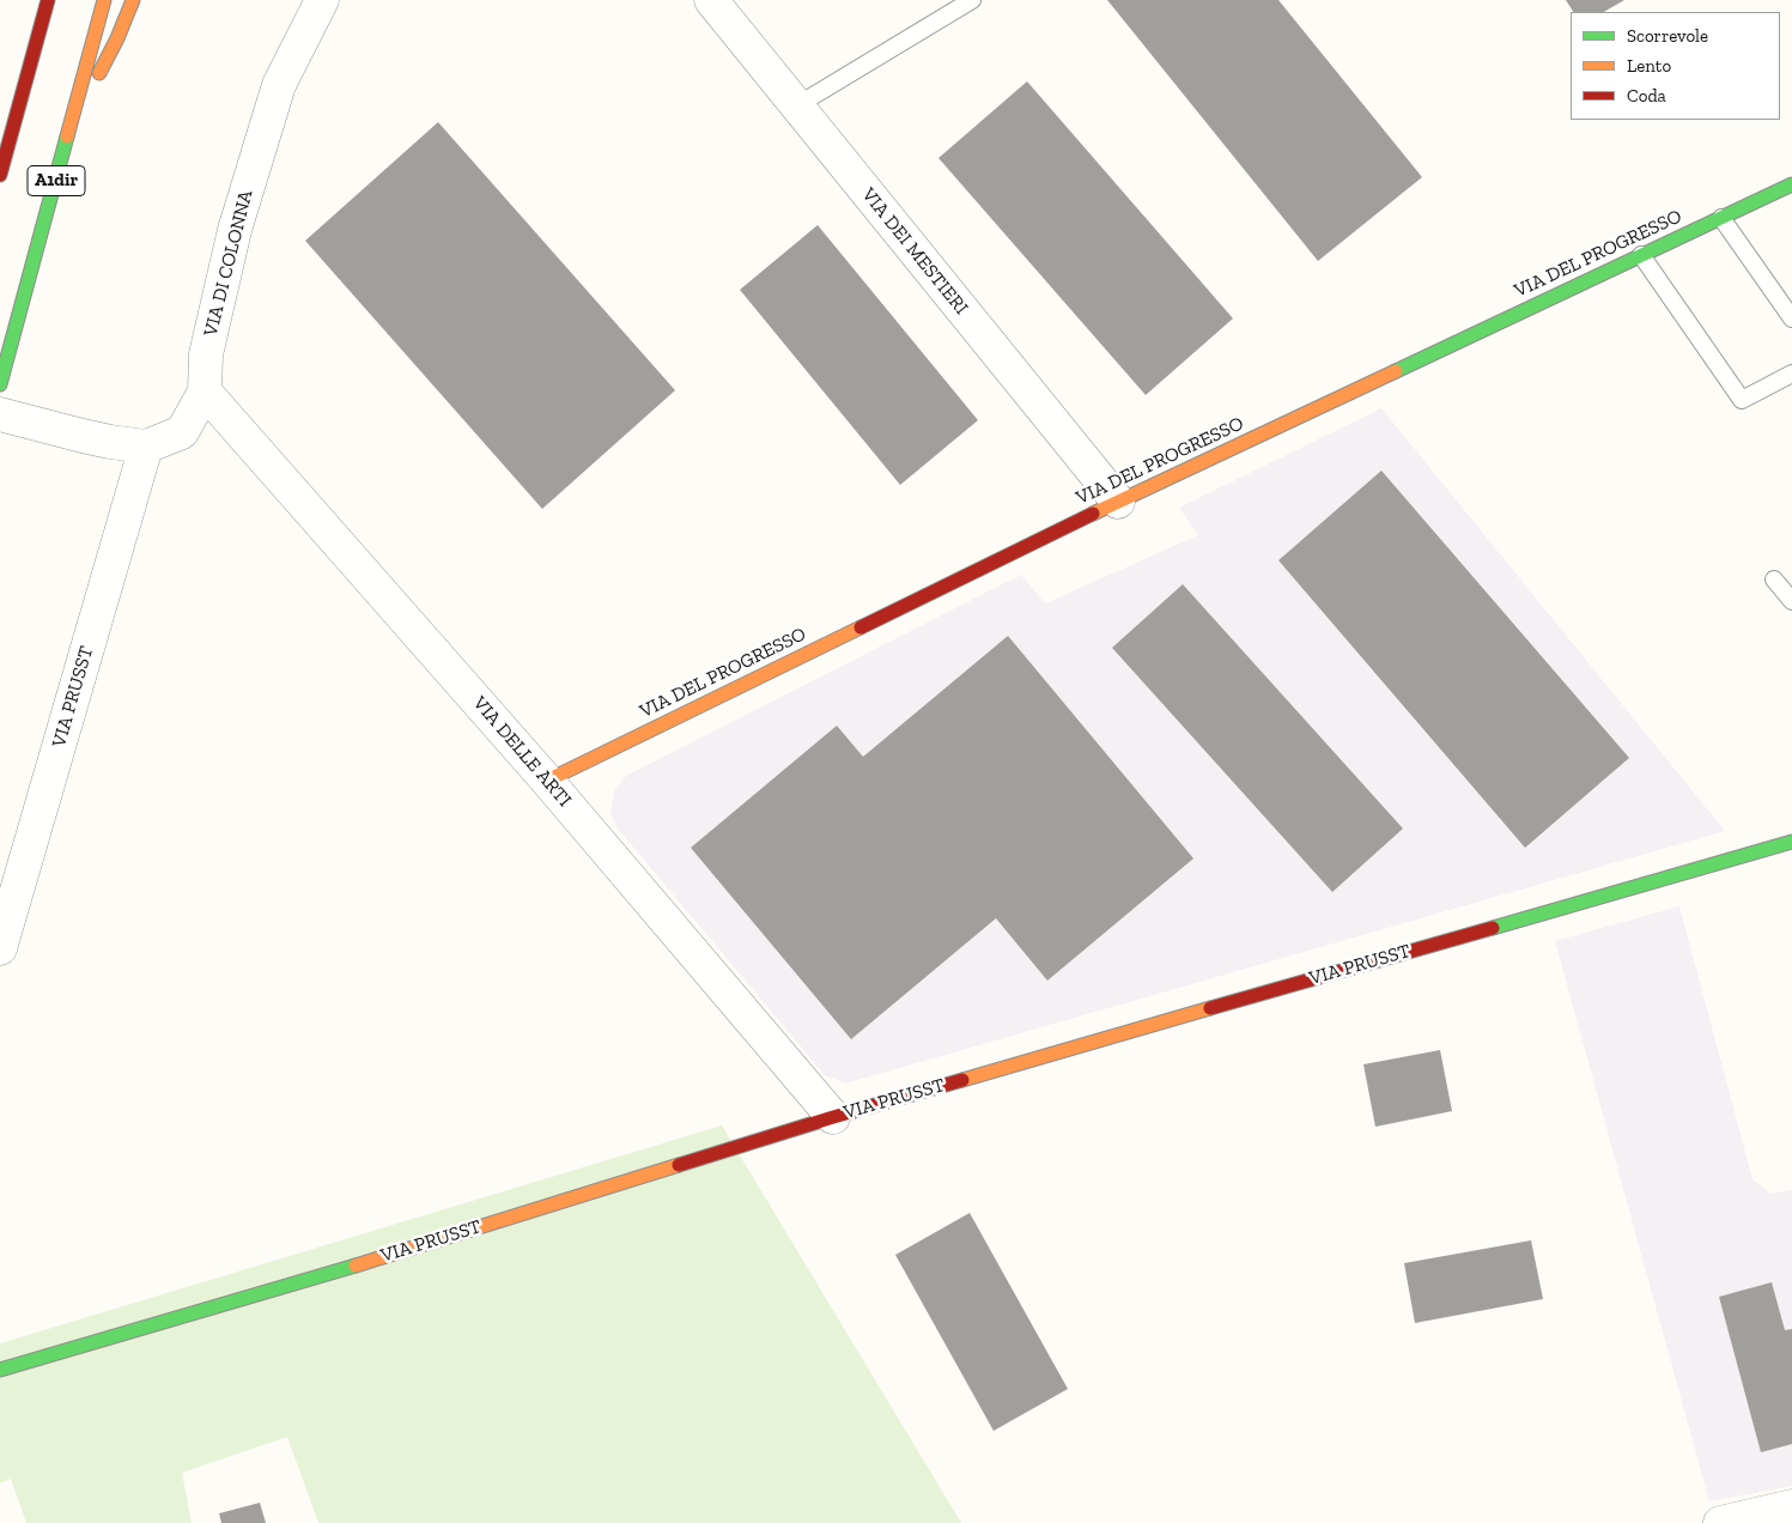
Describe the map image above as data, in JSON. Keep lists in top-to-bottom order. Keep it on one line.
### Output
{"streets":{"main road":["A1dir","VIA DEL PROGRESSO","VIA PRUSST"],"street":["VIA DEI MESTIERI","VIA DI COLONNA","VIA DELLE ARTI"]},"crossings":[["VIA DEI MESTIERI","VIA DEL PROGRESSO"],["VIA DEL PROGRESSO","VIA DELLE ARTI"],["VIA DI COLONNA","VIA PRUSST"],["VIA DI COLONNA","VIA DELLE ARTI"],["VIA PRUSST","VIA DELLE ARTI"]],"legend":["Scorrevole","Lento","Coda"]}
